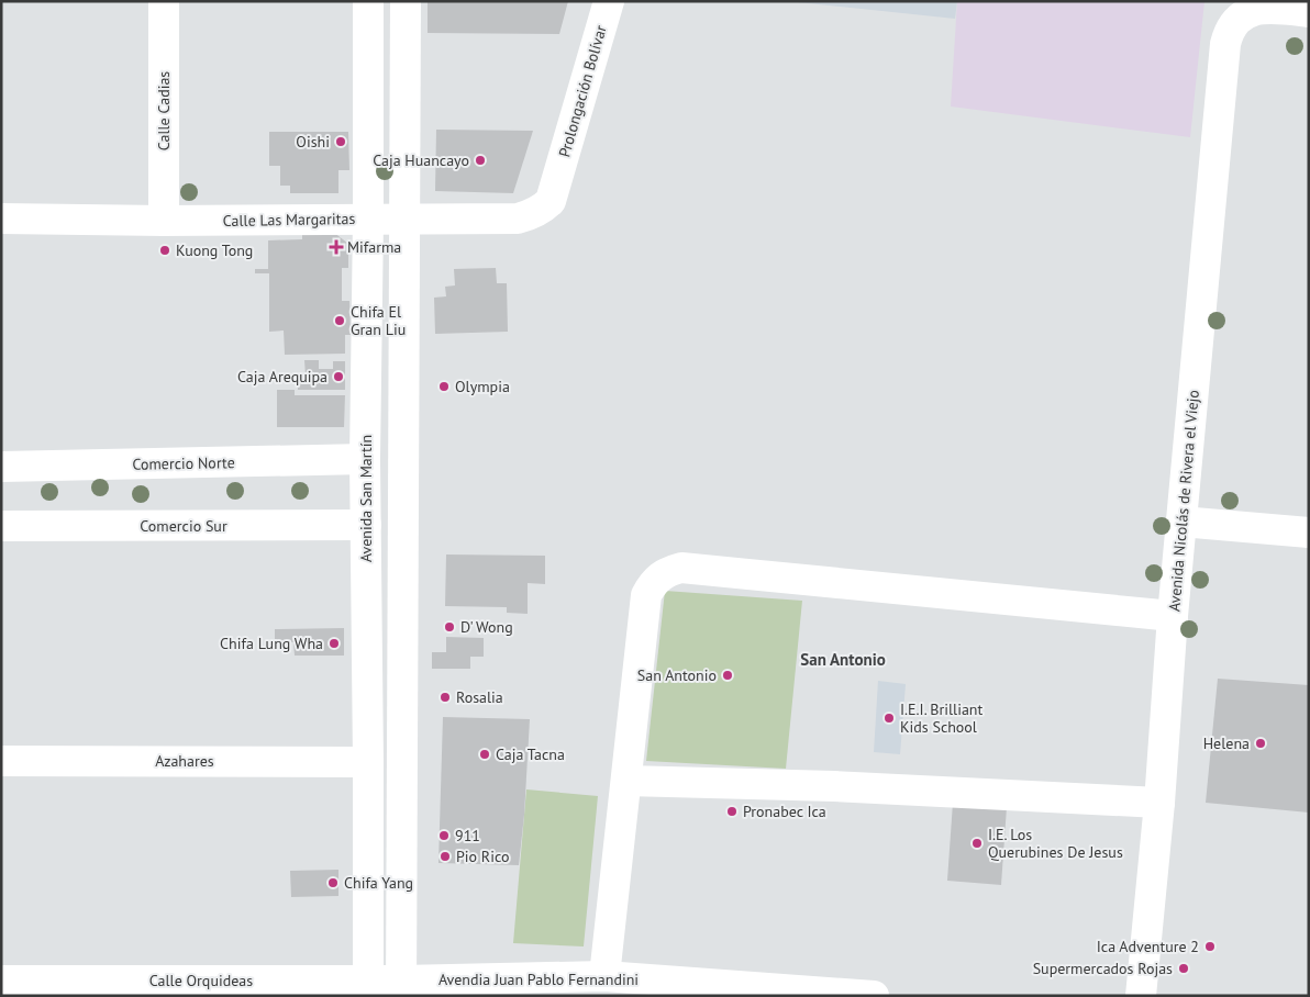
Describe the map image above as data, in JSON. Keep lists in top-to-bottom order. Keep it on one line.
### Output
{"streets":{"street":["Prolongación Bolívar","Calle Cadias","Calle Las Margaritas","Comercio Norte","Avenida San Martín","Avenida Nicolás de Rivera el Viejo","Comercio Sur","Azahares","Avendia Juan Pablo Fernandini","Calle Orquideas"]},"crossings":[["Prolongación Bolívar","Calle Las Margaritas"],["Calle Cadias","Calle Las Margaritas"],["Calle Las Margaritas","Avenida San Martín"],["Comercio Norte","Avenida San Martín"],["Avenida San Martín","Comercio Sur"],["Avenida San Martín","Azahares"],["Avenida San Martín","Calle Orquideas"],["Avendia Juan Pablo Fernandini","Calle Orquideas"]],"districts":["San Antonio"],"places":{"other":["Oishi","Caja Huancayo","Kuong Tong","Chifa El Gran Liu","Caja Arequipa","Olympia","D' Wong","Chifa Lung Wha","San Antonio","Rosalia","I.E.I. Brilliant Kids School","Helena","Caja Tacna","Pronabec Ica","911","I.E. Los Querubines De Jesus","Pio Rico","Chifa Yang","Ica Adventure 2","Supermercados Rojas"],"health":["Mifarma"]}}
